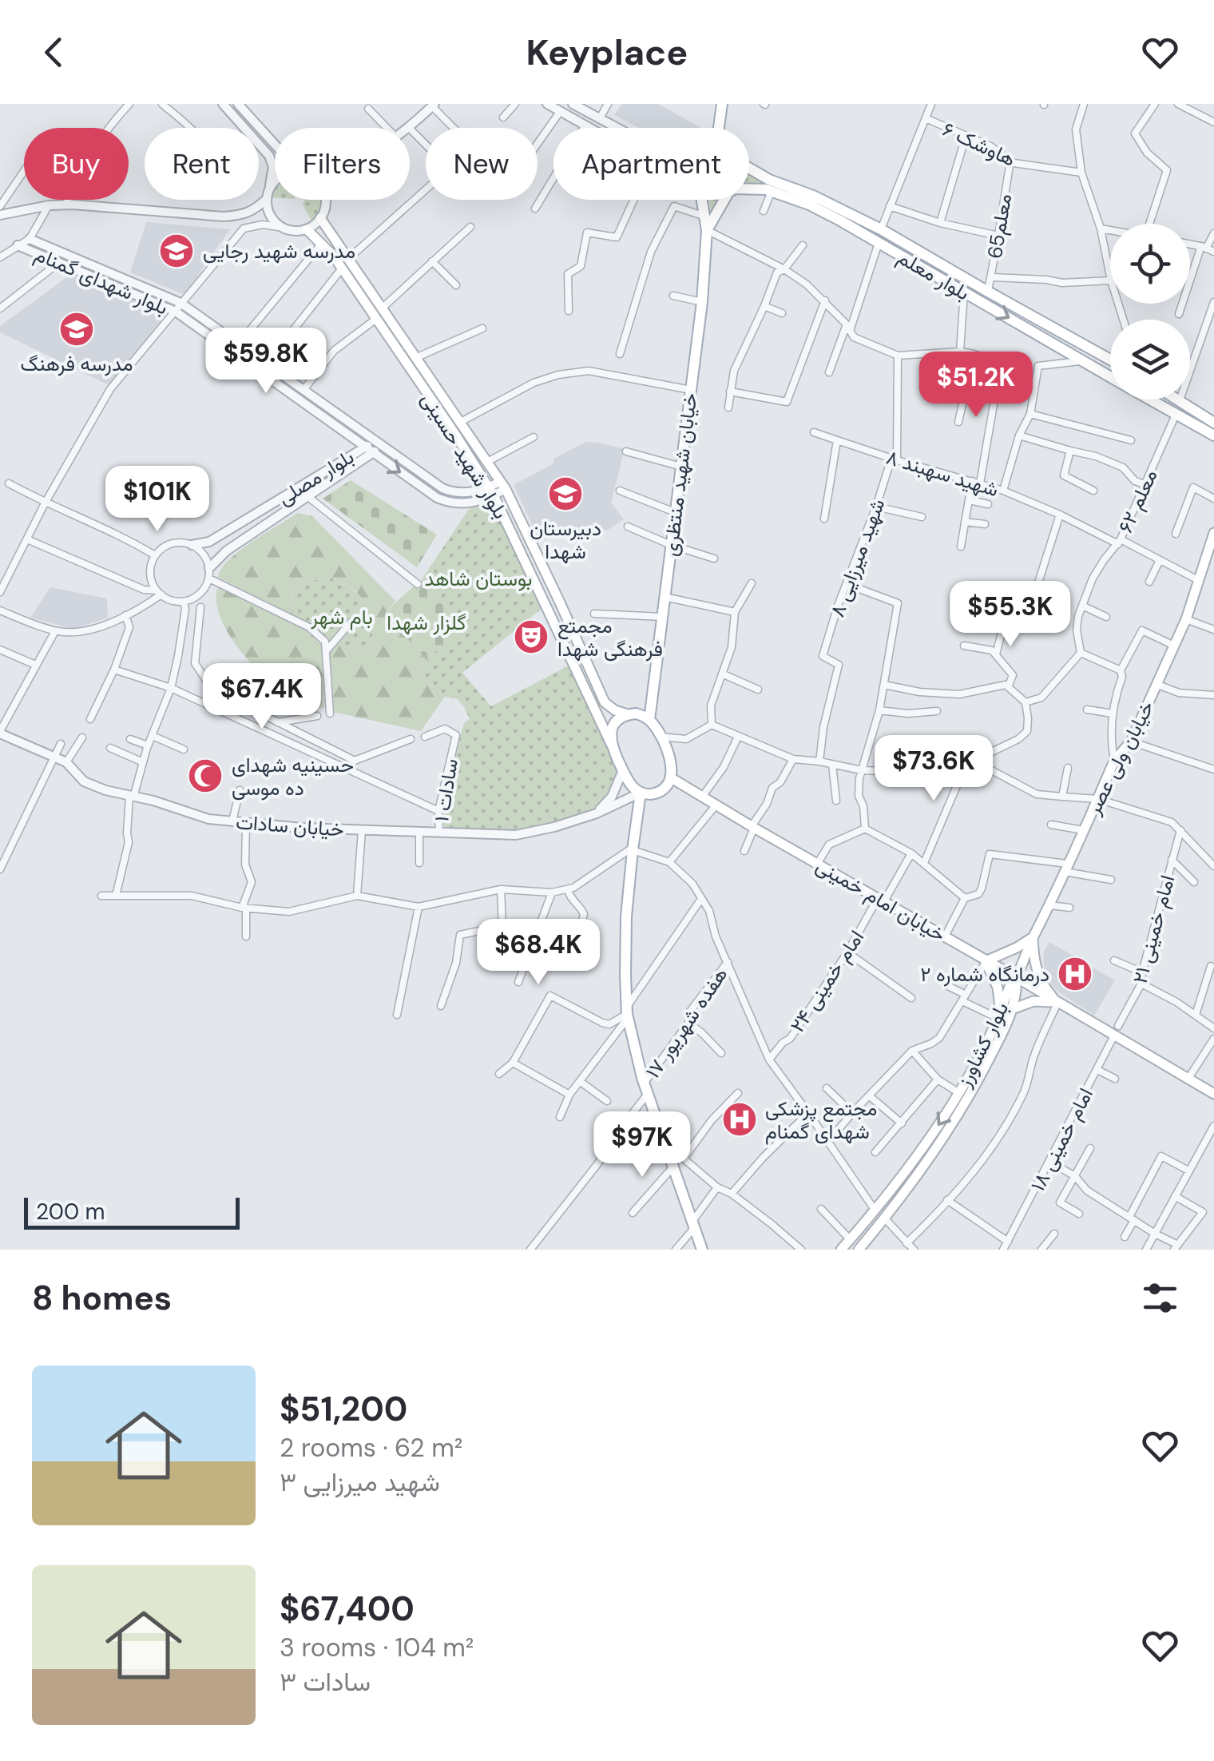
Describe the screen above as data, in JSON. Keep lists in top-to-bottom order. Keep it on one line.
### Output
{"streets":{"main road":["بلوار معلم","بلوار شهید حسینی","خیابان شهید منتظری","خیابان ولی عصر","خیابان امام خمینی","بلوار کشاورز"],"street":["هاوشک ۶","معلم65","بلوار شهدای گمنام","شهید سهبند ۸","بلوار مصلی","معلم ۶۲","شهید میرزایی ۸","سادات ۱","خیابان سادات","امام خمینی ۲۱","امام خمینی ۲۴","هفده شهریور ۱۷","امام خمینی ۱۸"]},"crossings":[["هاوشک ۶","معلم65"],["معلم65","بلوار معلم"],["بلوار معلم","معلم ۶۲"],["بلوار شهدای گمنام","بلوار شهید حسینی"],["بلوار شهدای گمنام","بلوار مصلی"],["بلوار شهید حسینی","خیابان شهید منتظری"],["بلوار شهید حسینی","خیابان سادات"],["بلوار شهید حسینی","خیابان امام خمینی"],["شهید سهبند ۸","معلم ۶۲"],["شهید سهبند ۸","شهید میرزایی ۸"],["شهید سهبند ۸","خیابان ولی عصر"],["خیابان شهید منتظری","خیابان سادات"],["خیابان شهید منتظری","خیابان امام خمینی"],["خیابان ولی عصر","خیابان امام خمینی"],["خیابان ولی عصر","بلوار کشاورز"],["سادات ۱","خیابان سادات"],["خیابان سادات","خیابان امام خمینی"],["خیابان امام خمینی","امام خمینی ۲۱"],["خیابان امام خمینی","امام خمینی ۲۴"],["خیابان امام خمینی","بلوار کشاورز"],["خیابان امام خمینی","امام خمینی ۱۸"],["امام خمینی ۲۱","امام خمینی ۱۸"]],"parks":["بوستان شاهد","بام شهر","گلزار شهدا"],"places":{"school or university":["مدرسه شهید رجایی","مدرسه فرهنگ","دبیرستان شهدا"],"theatre":["مجمتع فرهنگی شهدا"],"mosque":["حسینیه شهدای ده موسی"],"hospital":["درمانگاه شماره ۲","مجتمع پزشکی شهدای گمنام"]},"scale_bar":"200 m","page":{"header":"Keyplace","chip":["Buy","Rent","Filters","New","Apartment"],"price":["$59.8K","$51.2K","$101K","$55.3K","$67.4K","$73.6K","$68.4K","$97K"],"scale":"200 m","heading":"8 homes","list":[{"name":"$51,200","note":"2 rooms · 62 m² · شهید میرزایی ۳"},{"name":"$67,400","note":"3 rooms · 104 m² · سادات ۳"}]}}
